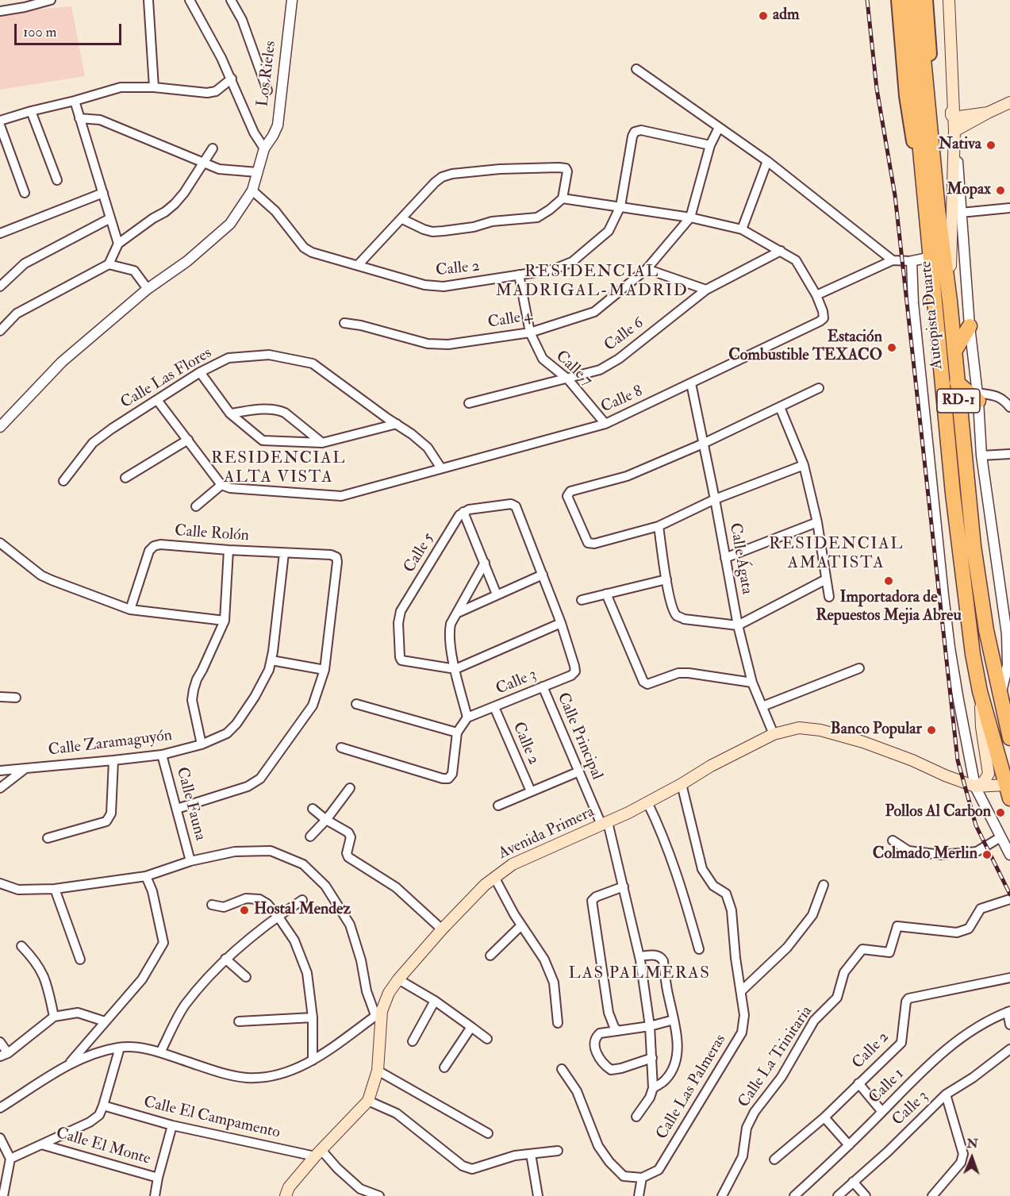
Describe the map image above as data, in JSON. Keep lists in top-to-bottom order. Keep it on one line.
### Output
{"streets":{"highway":["Autopista Duarte","RD-1"],"main road":["Avenida Primera"],"street":["Los Rieles","Calle 2","Calle 4","Calle 6","Calle 7","Calle Las Flores","Calle 8","Calle Rolón","Calle 5","Calle Ágata","Calle 3","Calle Principal","Calle Zaramaguyón","Calle Fauna","Calle La Trinitaria","Calle 1","Calle Las Palmeras","Calle El Campamento","Calle El Monte"]},"crossings":[["Los Rieles","Calle 2"],["Calle 2","Calle 4"],["Calle 2","Calle 7"],["Calle 2","Calle 8"],["Calle 2","Calle 3"],["Autopista Duarte","RD-1"],["Autopista Duarte","Avenida Primera"],["Calle 4","Calle 7"],["Calle 4","Calle 8"],["Calle 6","Calle 7"],["Calle 6","Calle 8"],["Calle 7","Calle 8"],["Calle Las Flores","Calle 8"],["Calle 8","Calle Ágata"],["Calle Rolón","Calle Zaramaguyón"],["Calle Ágata","Avenida Primera"],["Calle 3","Calle Principal"],["Calle Principal","Avenida Primera"],["Calle Zaramaguyón","Calle Fauna"],["Avenida Primera","Calle Las Palmeras"],["Avenida Primera","Calle El Campamento"]],"districts":["RESIDENCIAL MADRIGAL-MADRID","RESIDENCIAL ALTA VISTA","RESIDENCIAL AMATISTA","LAS PALMERAS"],"places":["adm","Nativa","Mopax","Estación Combustible TEXACO","Importadora de Repuestos Mejia Abreu","Banco Popular","Pollos Al Carbon","Colmado Merlin","Hostal Mendez"],"scale_bar":"100 m","north":"top"}
